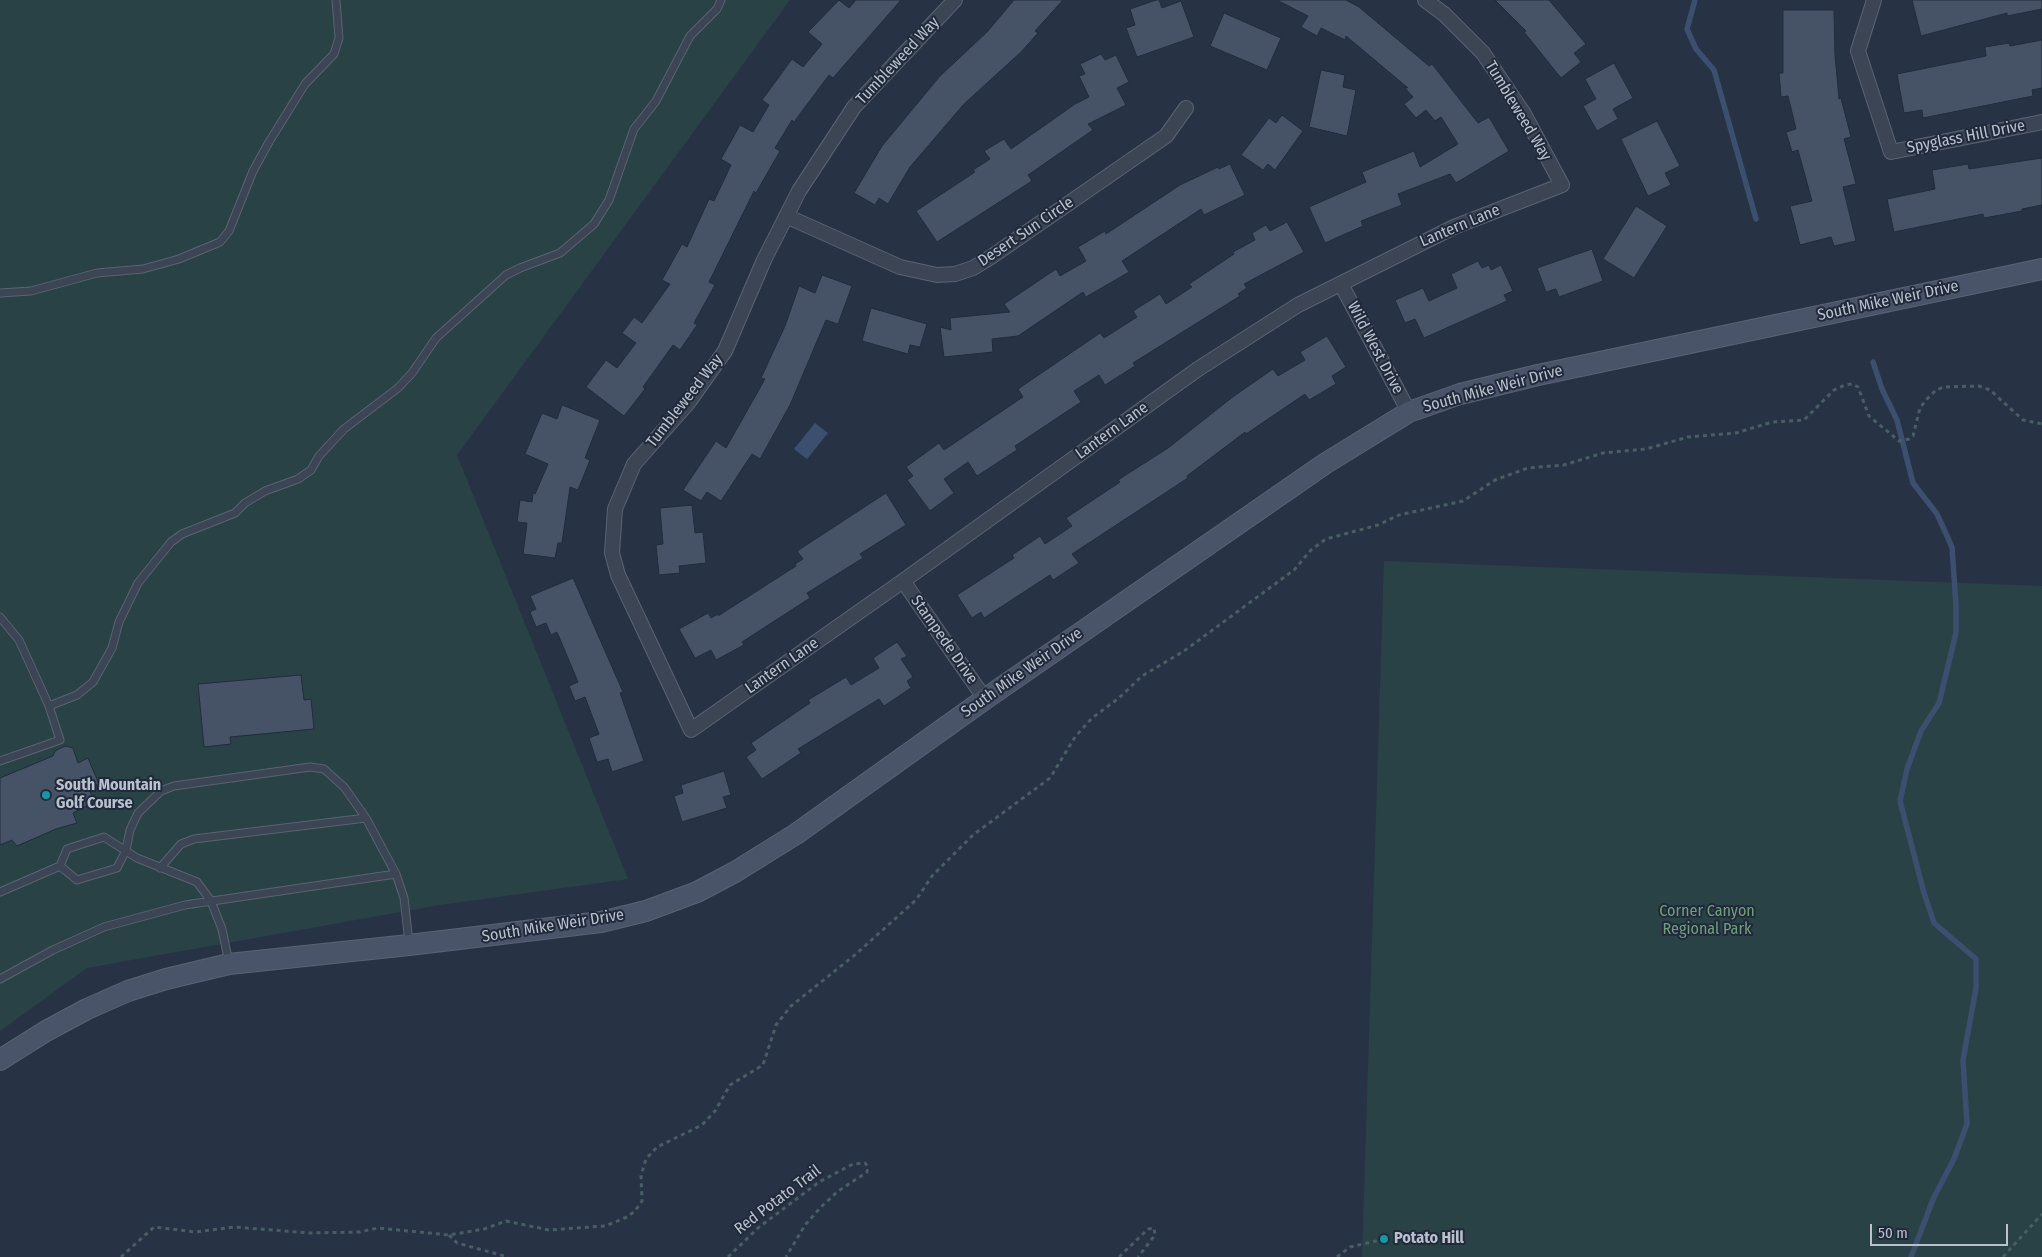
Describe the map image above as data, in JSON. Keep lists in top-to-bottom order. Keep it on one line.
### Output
{"streets":{"street":["Tumbleweed Way","Spyglass Hill Drive","Lantern Lane","Desert Sun Circle","South Mike Weir Drive","Wild West Drive","Stampede Drive"],"path":["Red Potato Trail"]},"crossings":[["Tumbleweed Way","Lantern Lane"],["Tumbleweed Way","Desert Sun Circle"],["Lantern Lane","Wild West Drive"],["Lantern Lane","Stampede Drive"],["South Mike Weir Drive","Wild West Drive"],["South Mike Weir Drive","Stampede Drive"]],"parks":["Corner Canyon Regional Park"],"places":["South Mountain Golf Course","Potato Hill"],"scale_bar":"50 m"}
